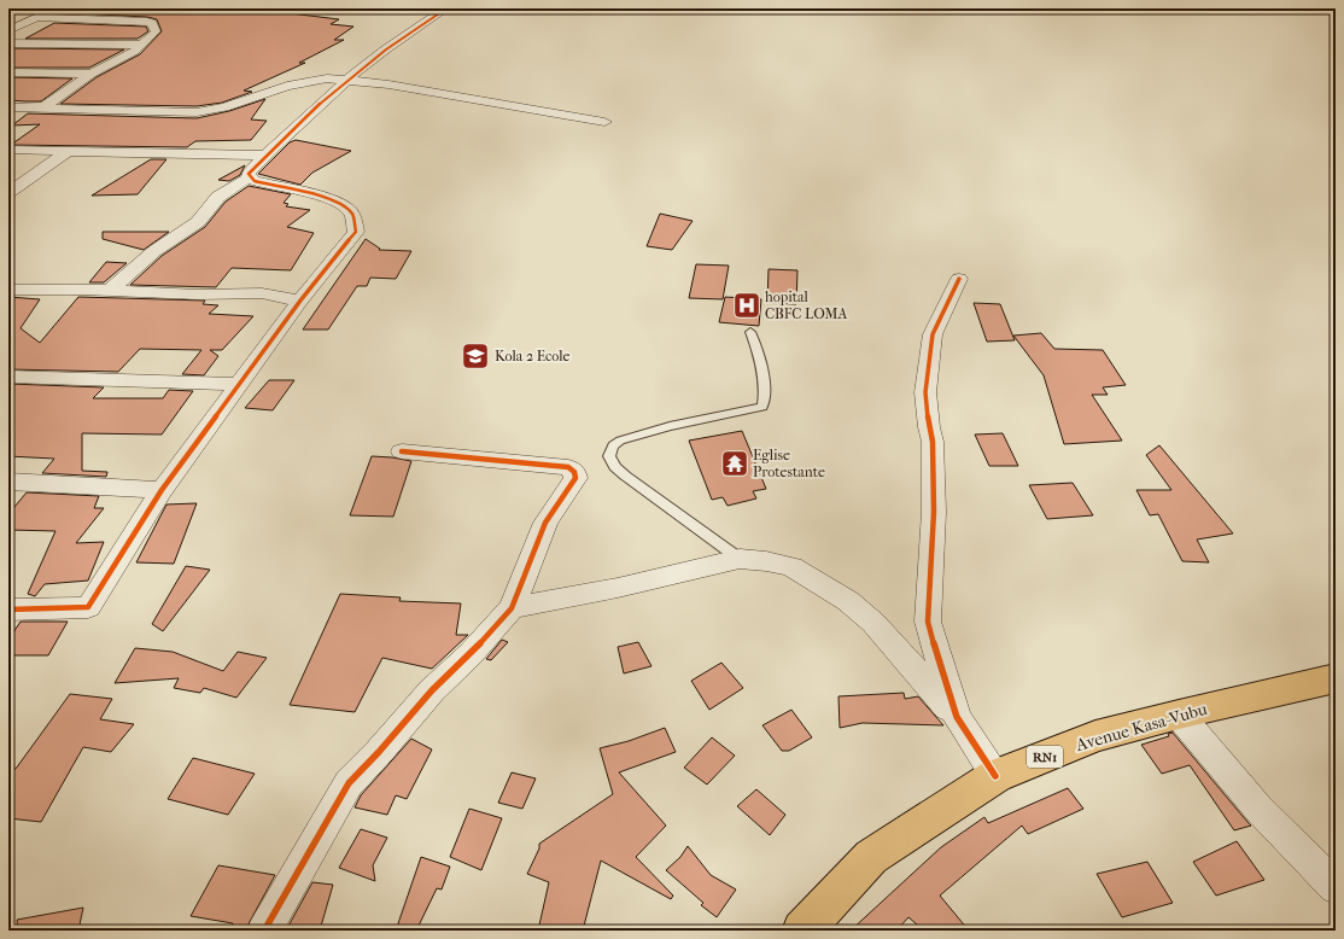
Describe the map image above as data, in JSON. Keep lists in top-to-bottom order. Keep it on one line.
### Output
{"streets":{"highway":["Avenue Kasa-Vubu","RN1"]},"places":{"hospital":["hopital CBFC LOMA"],"school or university":["Kola 2 Ecole"],"temple":["Eglise Protestante"]}}
